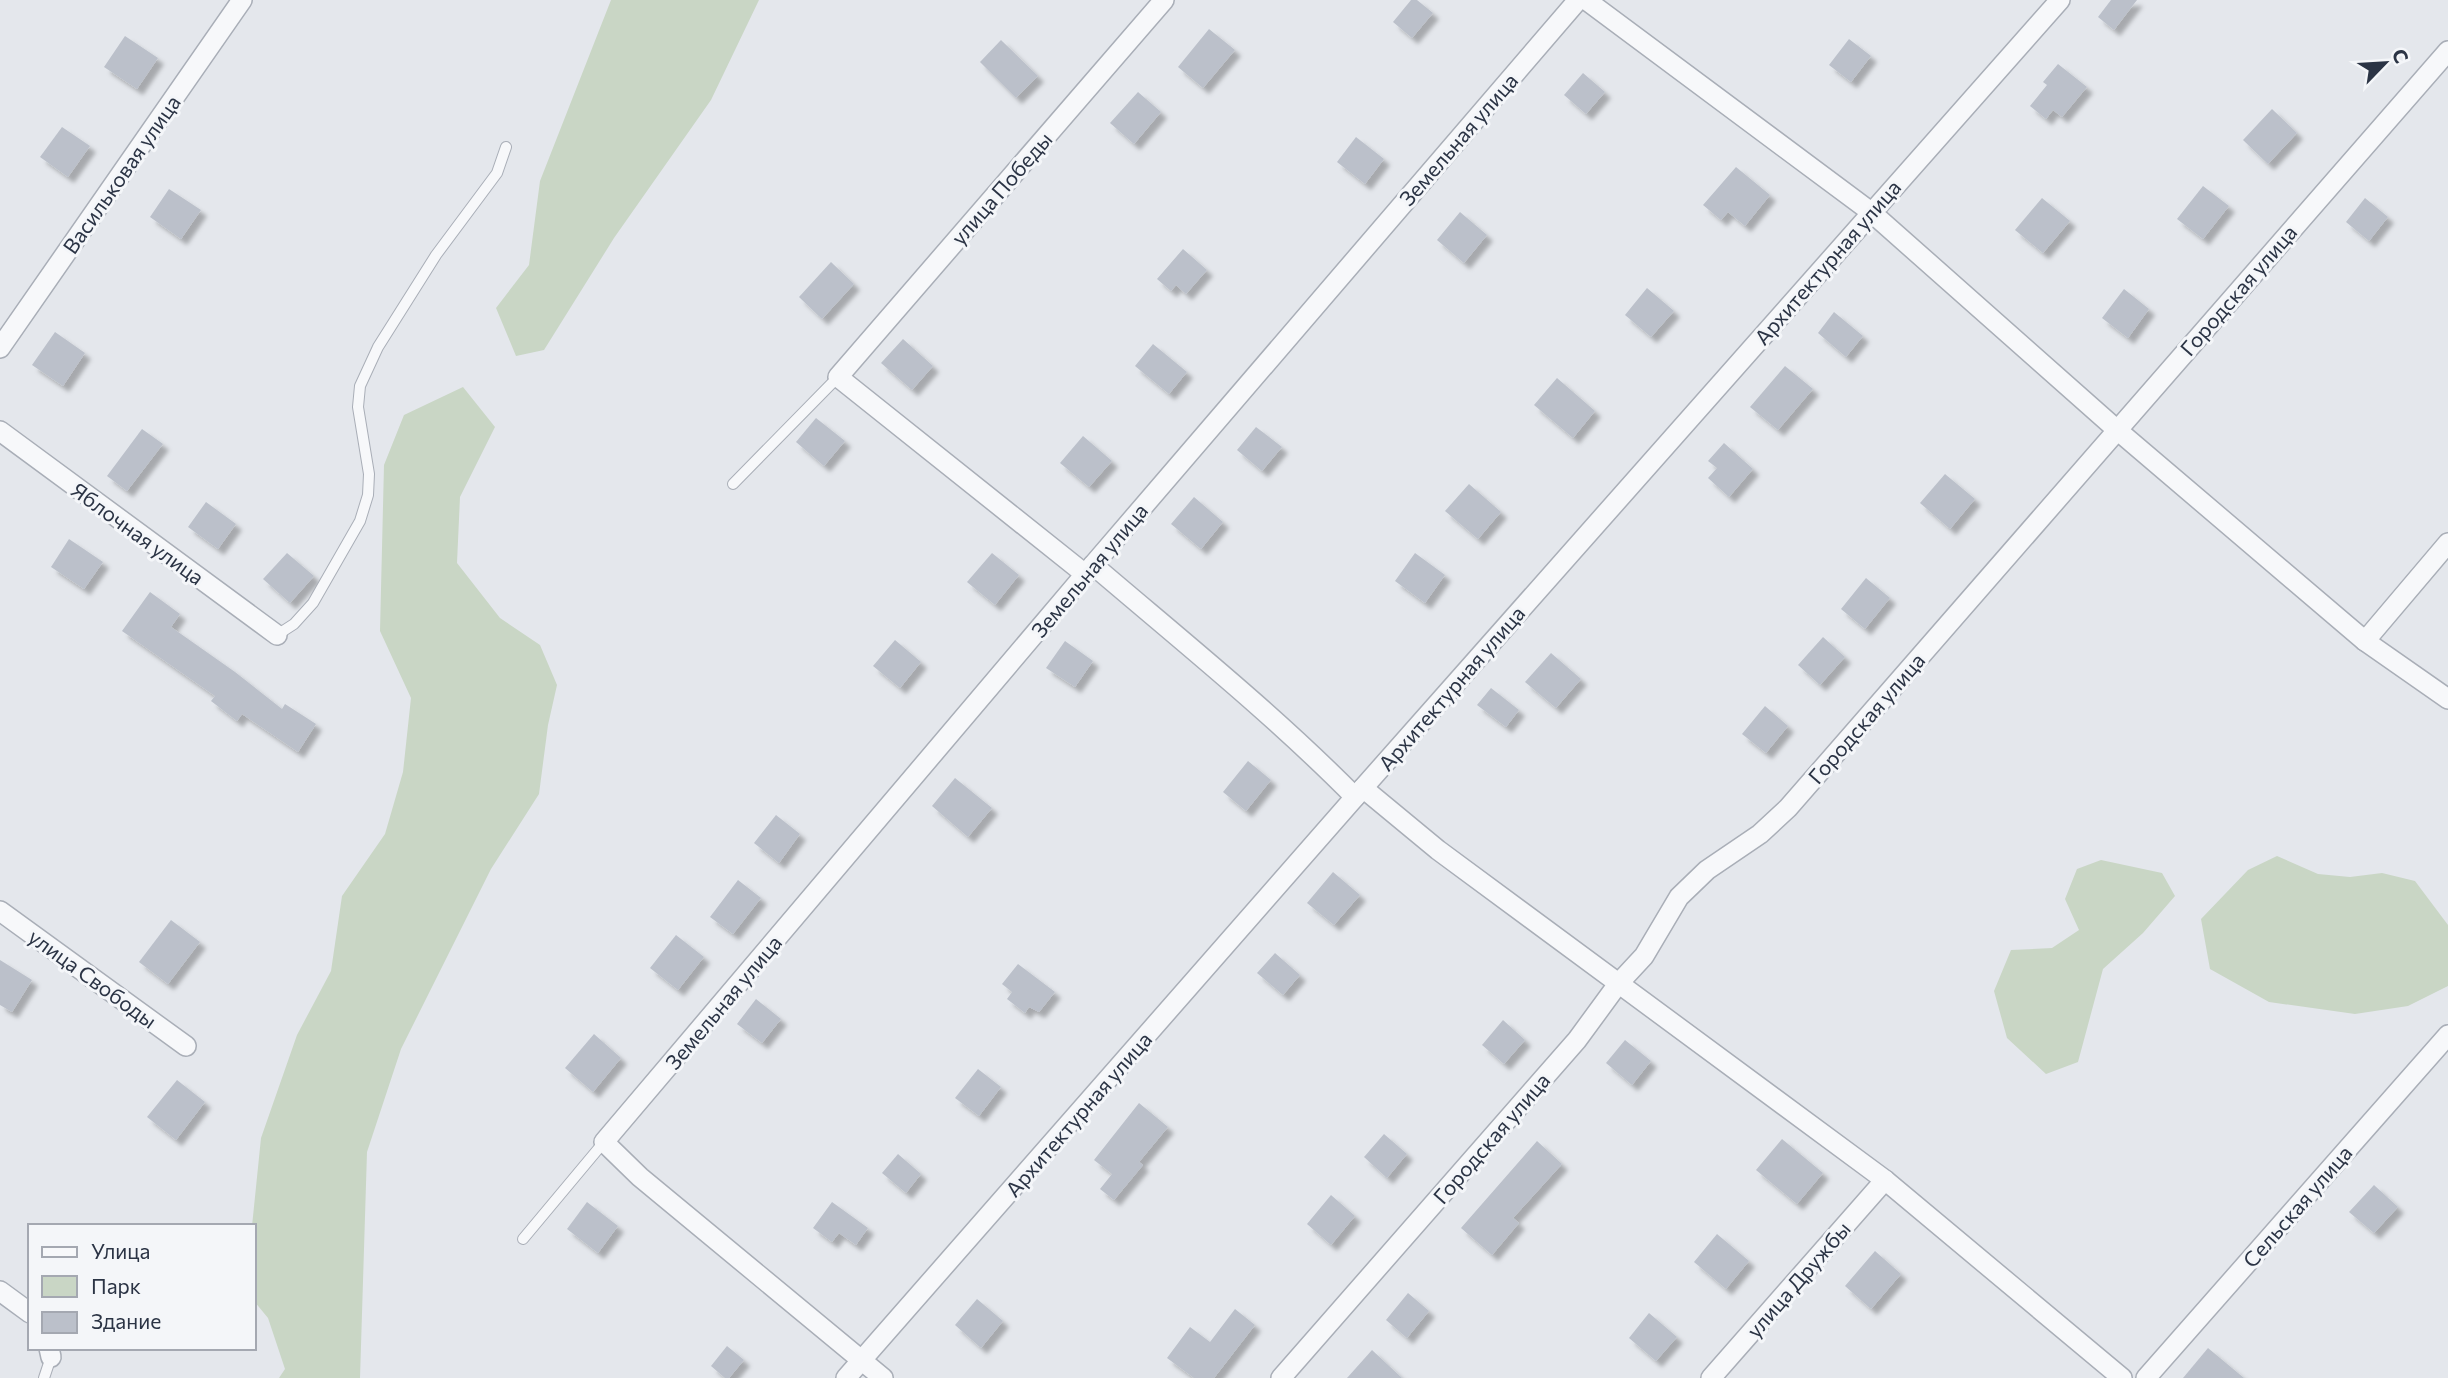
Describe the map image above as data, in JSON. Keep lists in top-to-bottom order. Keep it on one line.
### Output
{"streets":{"street":["Земельная улица","Васильковая улица","улица Победы","Архитектурная улица","Городская улица","Яблочная улица","улица Свободы","Сельская улица","улица Дружбы"]},"legend":["Улица","Парк","Здание"],"north":"top right"}
